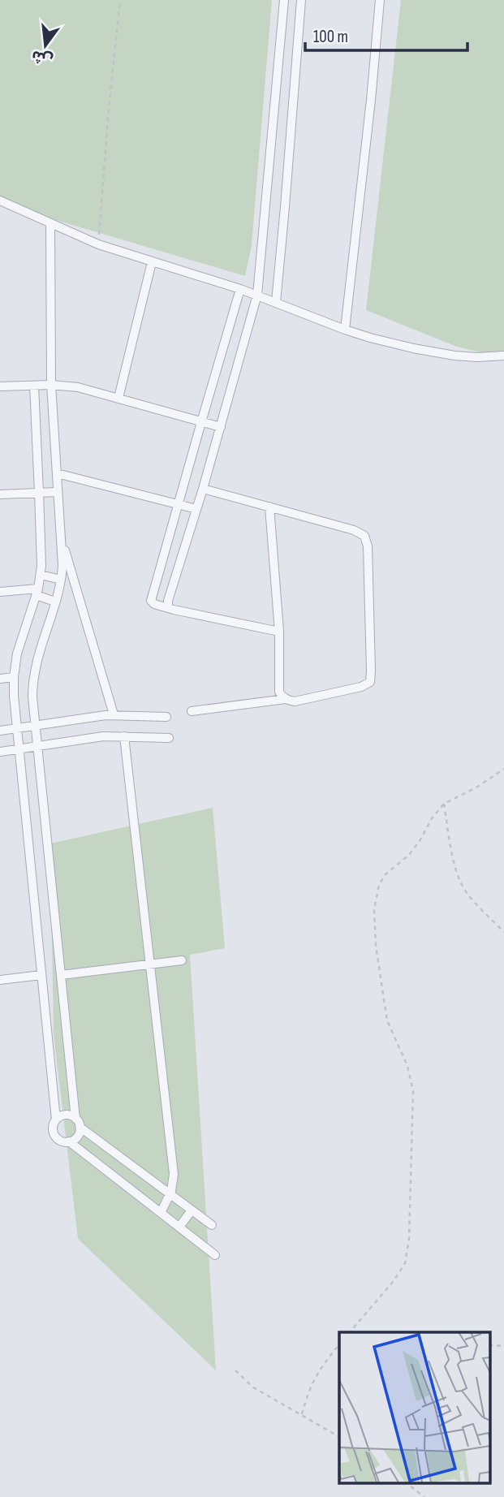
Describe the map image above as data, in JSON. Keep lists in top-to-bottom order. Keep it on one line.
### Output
{"scale_bar":"100 m","north":"bottom"}
